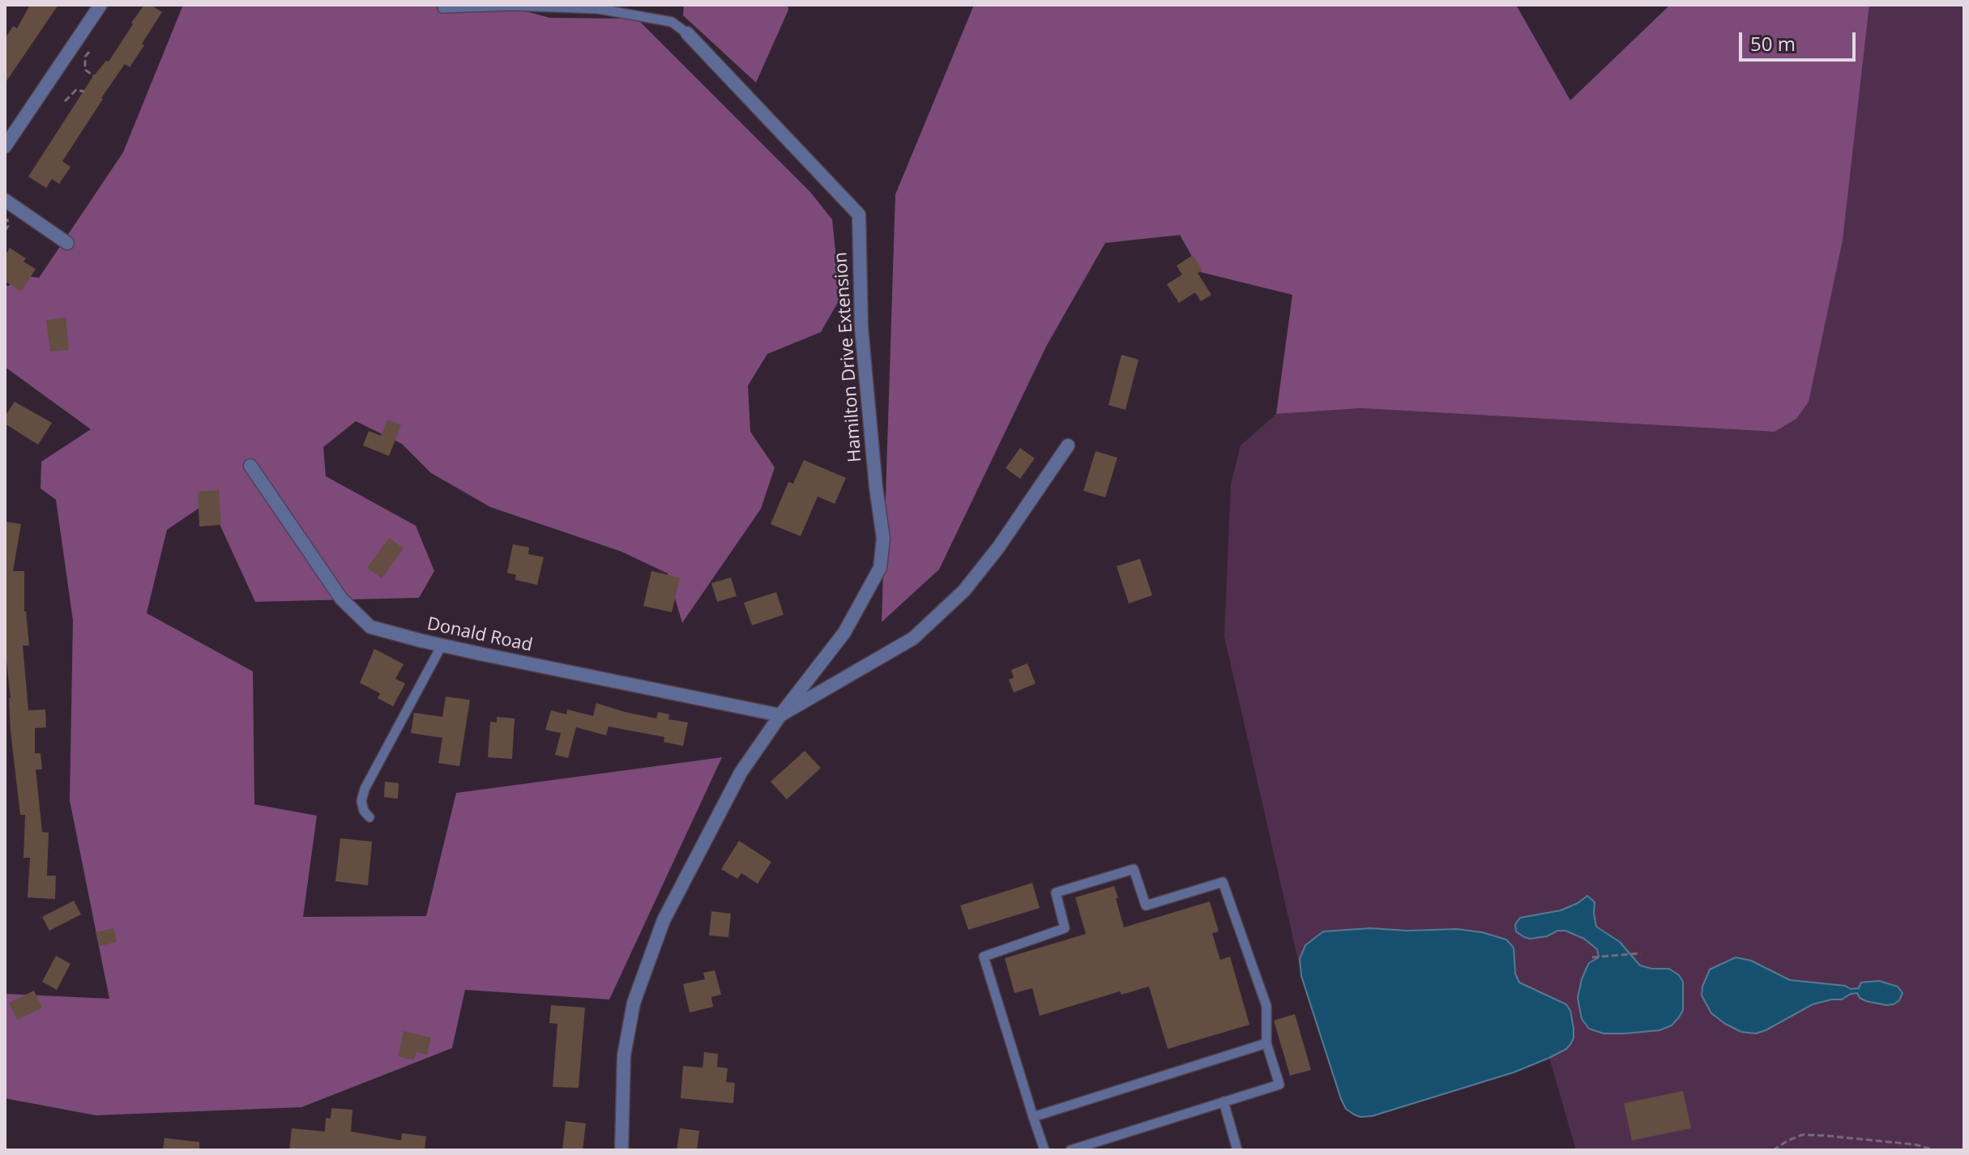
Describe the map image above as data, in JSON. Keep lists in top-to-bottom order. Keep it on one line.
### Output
{"streets":{"street":["Hamilton Drive Extension","Donald Road"]},"crossings":[["Hamilton Drive Extension","Donald Road"]],"scale_bar":"50 m"}
